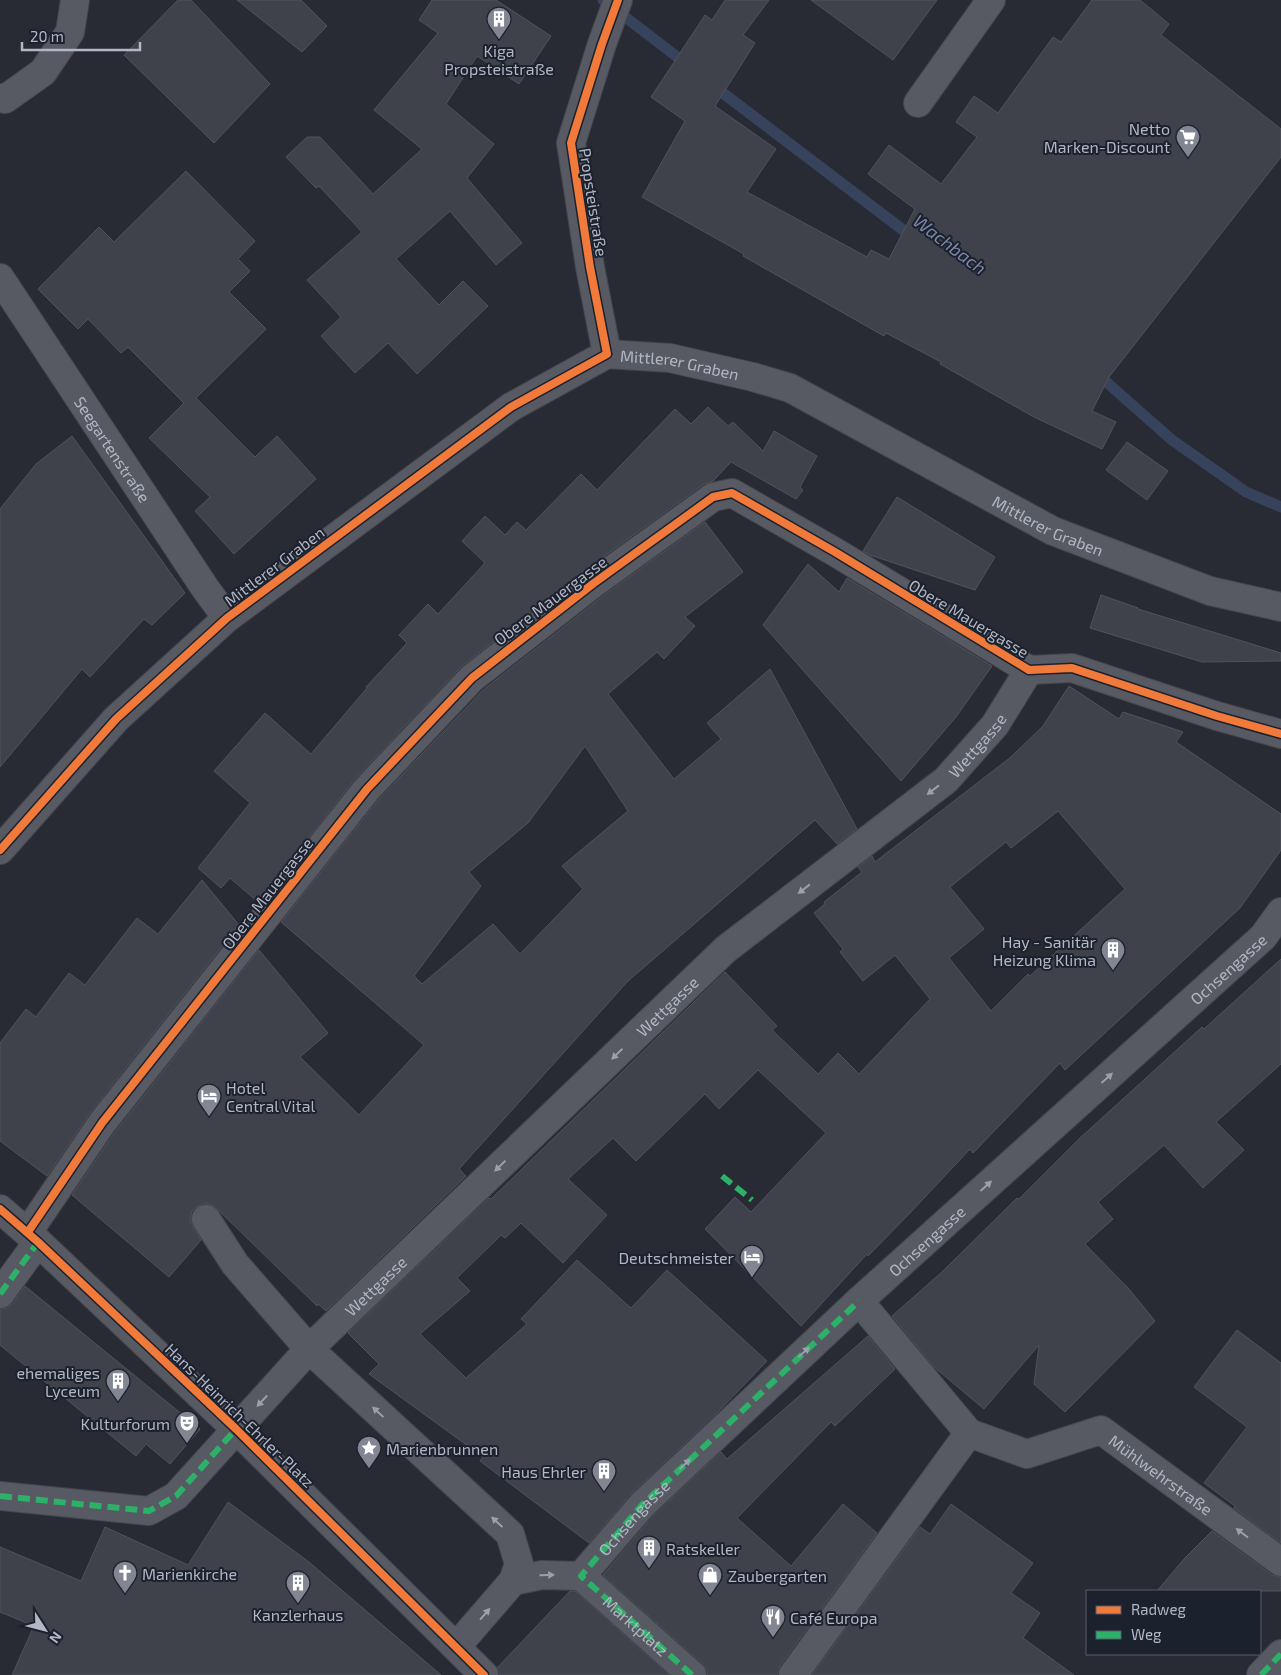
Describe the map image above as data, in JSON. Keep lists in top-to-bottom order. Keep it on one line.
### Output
{"streets":{"street":["Propsteistraße","Mittlerer Graben","Seegartenstraße","Obere Mauergasse","Wettgasse","Ochsengasse","Hans-Heinrich-Ehrler-Platz","Mühlwehrstraße","Marktplatz"]},"crossings":[["Propsteistraße","Mittlerer Graben"],["Mittlerer Graben","Seegartenstraße"],["Obere Mauergasse","Wettgasse"],["Obere Mauergasse","Hans-Heinrich-Ehrler-Platz"],["Wettgasse","Hans-Heinrich-Ehrler-Platz"],["Ochsengasse","Mühlwehrstraße"],["Ochsengasse","Marktplatz"]],"one_way":["Wettgasse","Mühlwehrstraße"],"water":["Wachbach"],"places":{"building":["Kiga Propsteistraße","Hay - Sanitär Heizung Klima","ehemaliges Lyceum","Haus Ehrler","Ratskeller","Kanzlerhaus"],"supermarket":["Netto Marken-Discount"],"hotel":["Hotel Central Vital","Deutschmeister"],"theatre":["Kulturforum"],"place":["Marienbrunnen"],"church":["Marienkirche"],"shop":["Zaubergarten"],"restaurant":["Café Europa"]},"legend":["Radweg","Weg"],"scale_bar":"20 m","north":"bottom right"}
